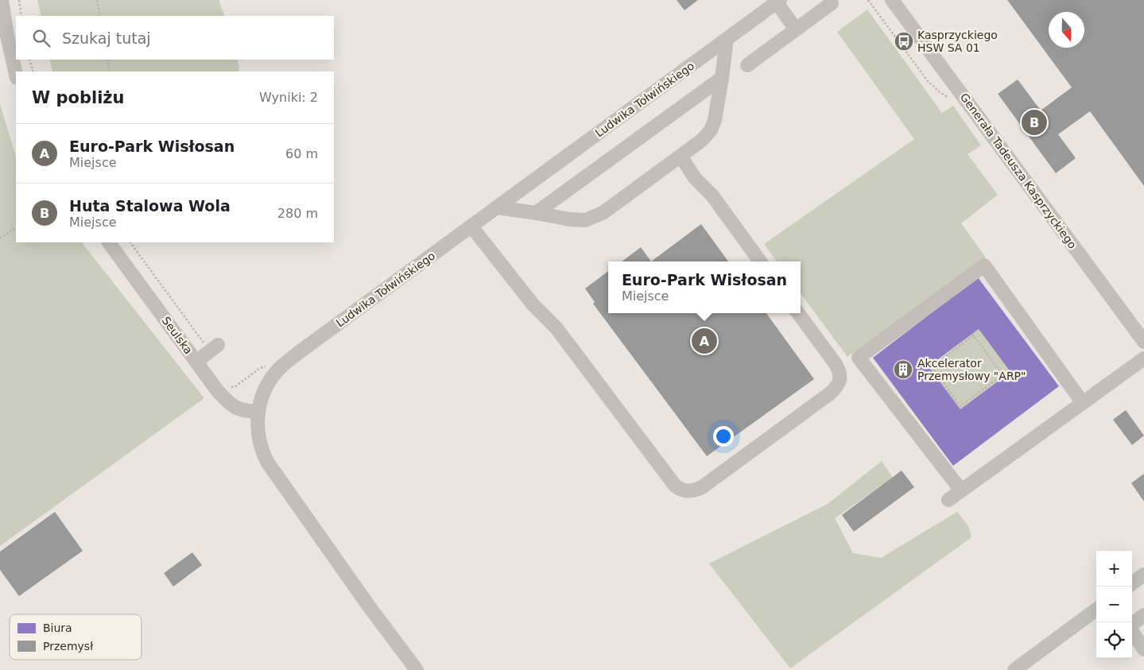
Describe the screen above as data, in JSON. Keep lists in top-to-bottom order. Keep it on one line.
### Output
{"streets":{"street":["Ludwika Tołwińskiego","Generała Tadeusza Kasprzyckiego","Seulska"]},"crossings":[["Ludwika Tołwińskiego","Seulska"]],"places":{"bus stop":["Kasprzyckiego HSW SA 01"],"building":["Akcelerator Przemysłowy \"ARP\""]},"legend":["Biura","Przemysł"],"north":"bottom","page":{"search":"Szukaj tutaj","heading":["W pobliżu","Wyniki: 2"],"pins":["B","A"],"list":[{"mark":"A","name":"Euro-Park Wisłosan","note":"Miejsce","value":"60 m"},{"mark":"B","name":"Huta Stalowa Wola","note":"Miejsce","value":"280 m"}],"popup":["Euro-Park Wisłosan","Miejsce"],"map_buttons":["+","−"]}}
